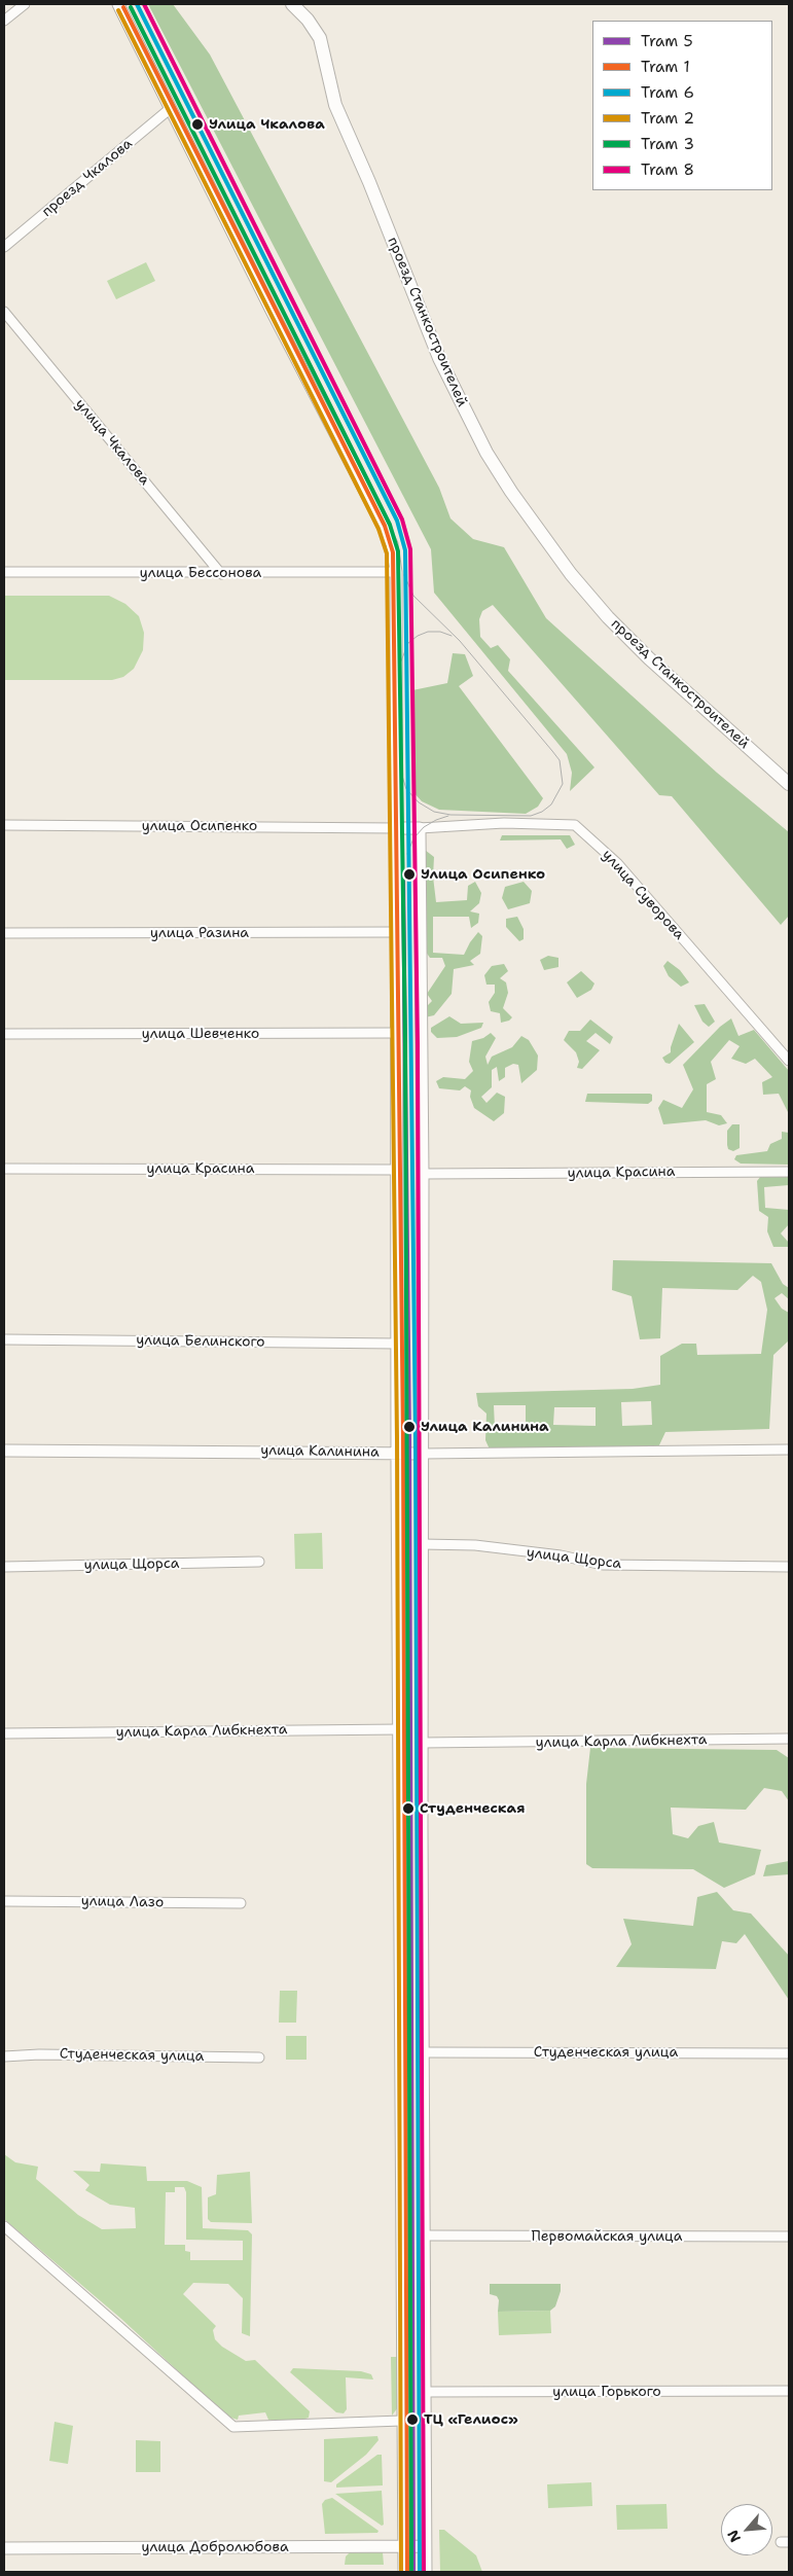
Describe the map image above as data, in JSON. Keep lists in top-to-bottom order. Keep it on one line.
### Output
{"streets":{"main road":["проезд Станкостроителей"],"street":["проезд Чкалова","улица Чкалова","улица Бессонова","улица Осипенко","улица Суворова","улица Разина","улица Шевченко","улица Красина","улица Белинского","улица Калинина","улица Щорса","улица Карла Либкнехта","улица Лазо","Студенческая улица","Первомайская улица","улица Горького","улица Добролюбова"]},"crossings":[["улица Чкалова","улица Бессонова"]],"places":["Улица Чкалова","Улица Осипенко","Улица Калинина","Студенческая","ТЦ «Гелиос»"],"lines":["tram line 6","tram line 8","tram line 1","tram line 3","tram line 2","tram line 5"],"legend":["Tram 5","Tram 1","Tram 6","Tram 2","Tram 3","Tram 8"],"north":"bottom left"}
